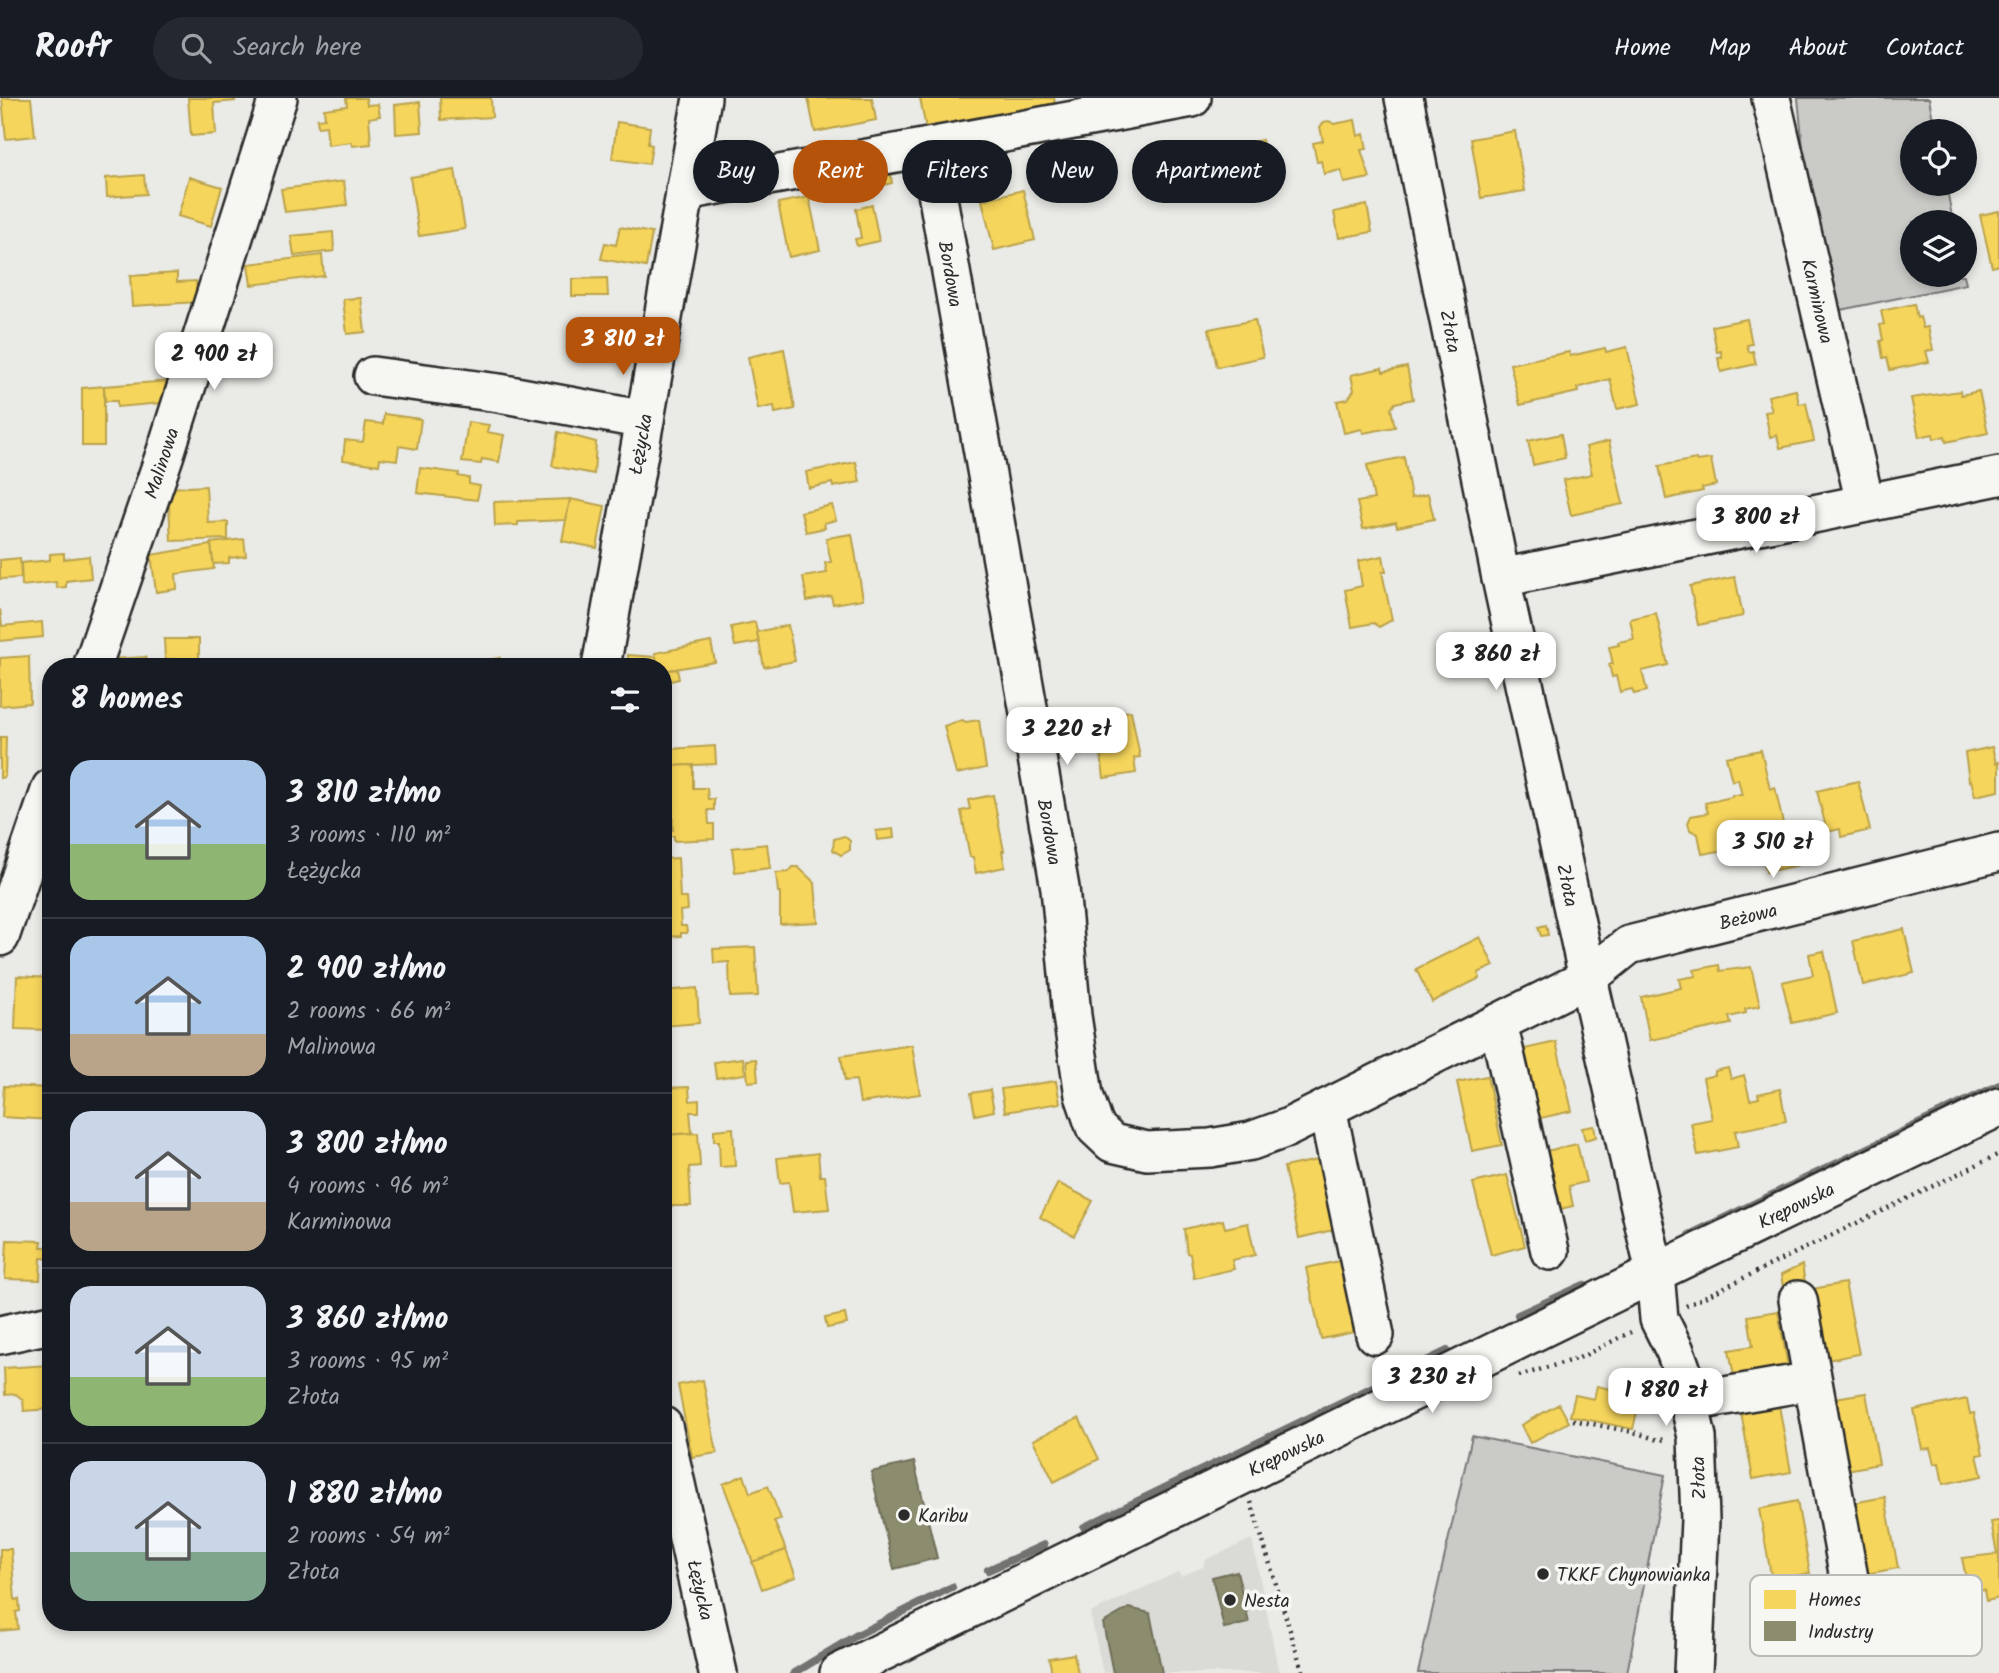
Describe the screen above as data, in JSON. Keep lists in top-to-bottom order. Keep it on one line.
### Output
{"streets":{"street":["Bordowa","Karminowa","Złota","Łężycka","Malinowa","Beżowa","Krępowska"]},"crossings":[["Bordowa","Złota"],["Bordowa","Beżowa"],["Złota","Beżowa"],["Złota","Krępowska"]],"places":["Karibu","TKKF Chynowianka","Nesta"],"legend":["Homes","Industry"],"page":{"header":"Roofr","search":"Search here","nav":["Home","Map","About","Contact"],"chip":["Buy","Rent","Filters","New","Apartment"],"price":["3 810 zł","2 900 zł","3 800 zł","3 860 zł","3 220 zł","3 510 zł","3 230 zł","1 880 zł"],"heading":"8 homes","list":[{"name":"3 810 zł/mo","note":"3 rooms · 110 m² · Łężycka"},{"name":"2 900 zł/mo","note":"2 rooms · 66 m² · Malinowa"},{"name":"3 800 zł/mo","note":"4 rooms · 96 m² · Karminowa"},{"name":"3 860 zł/mo","note":"3 rooms · 95 m² · Złota"},{"name":"1 880 zł/mo","note":"2 rooms · 54 m² · Złota"}]}}
